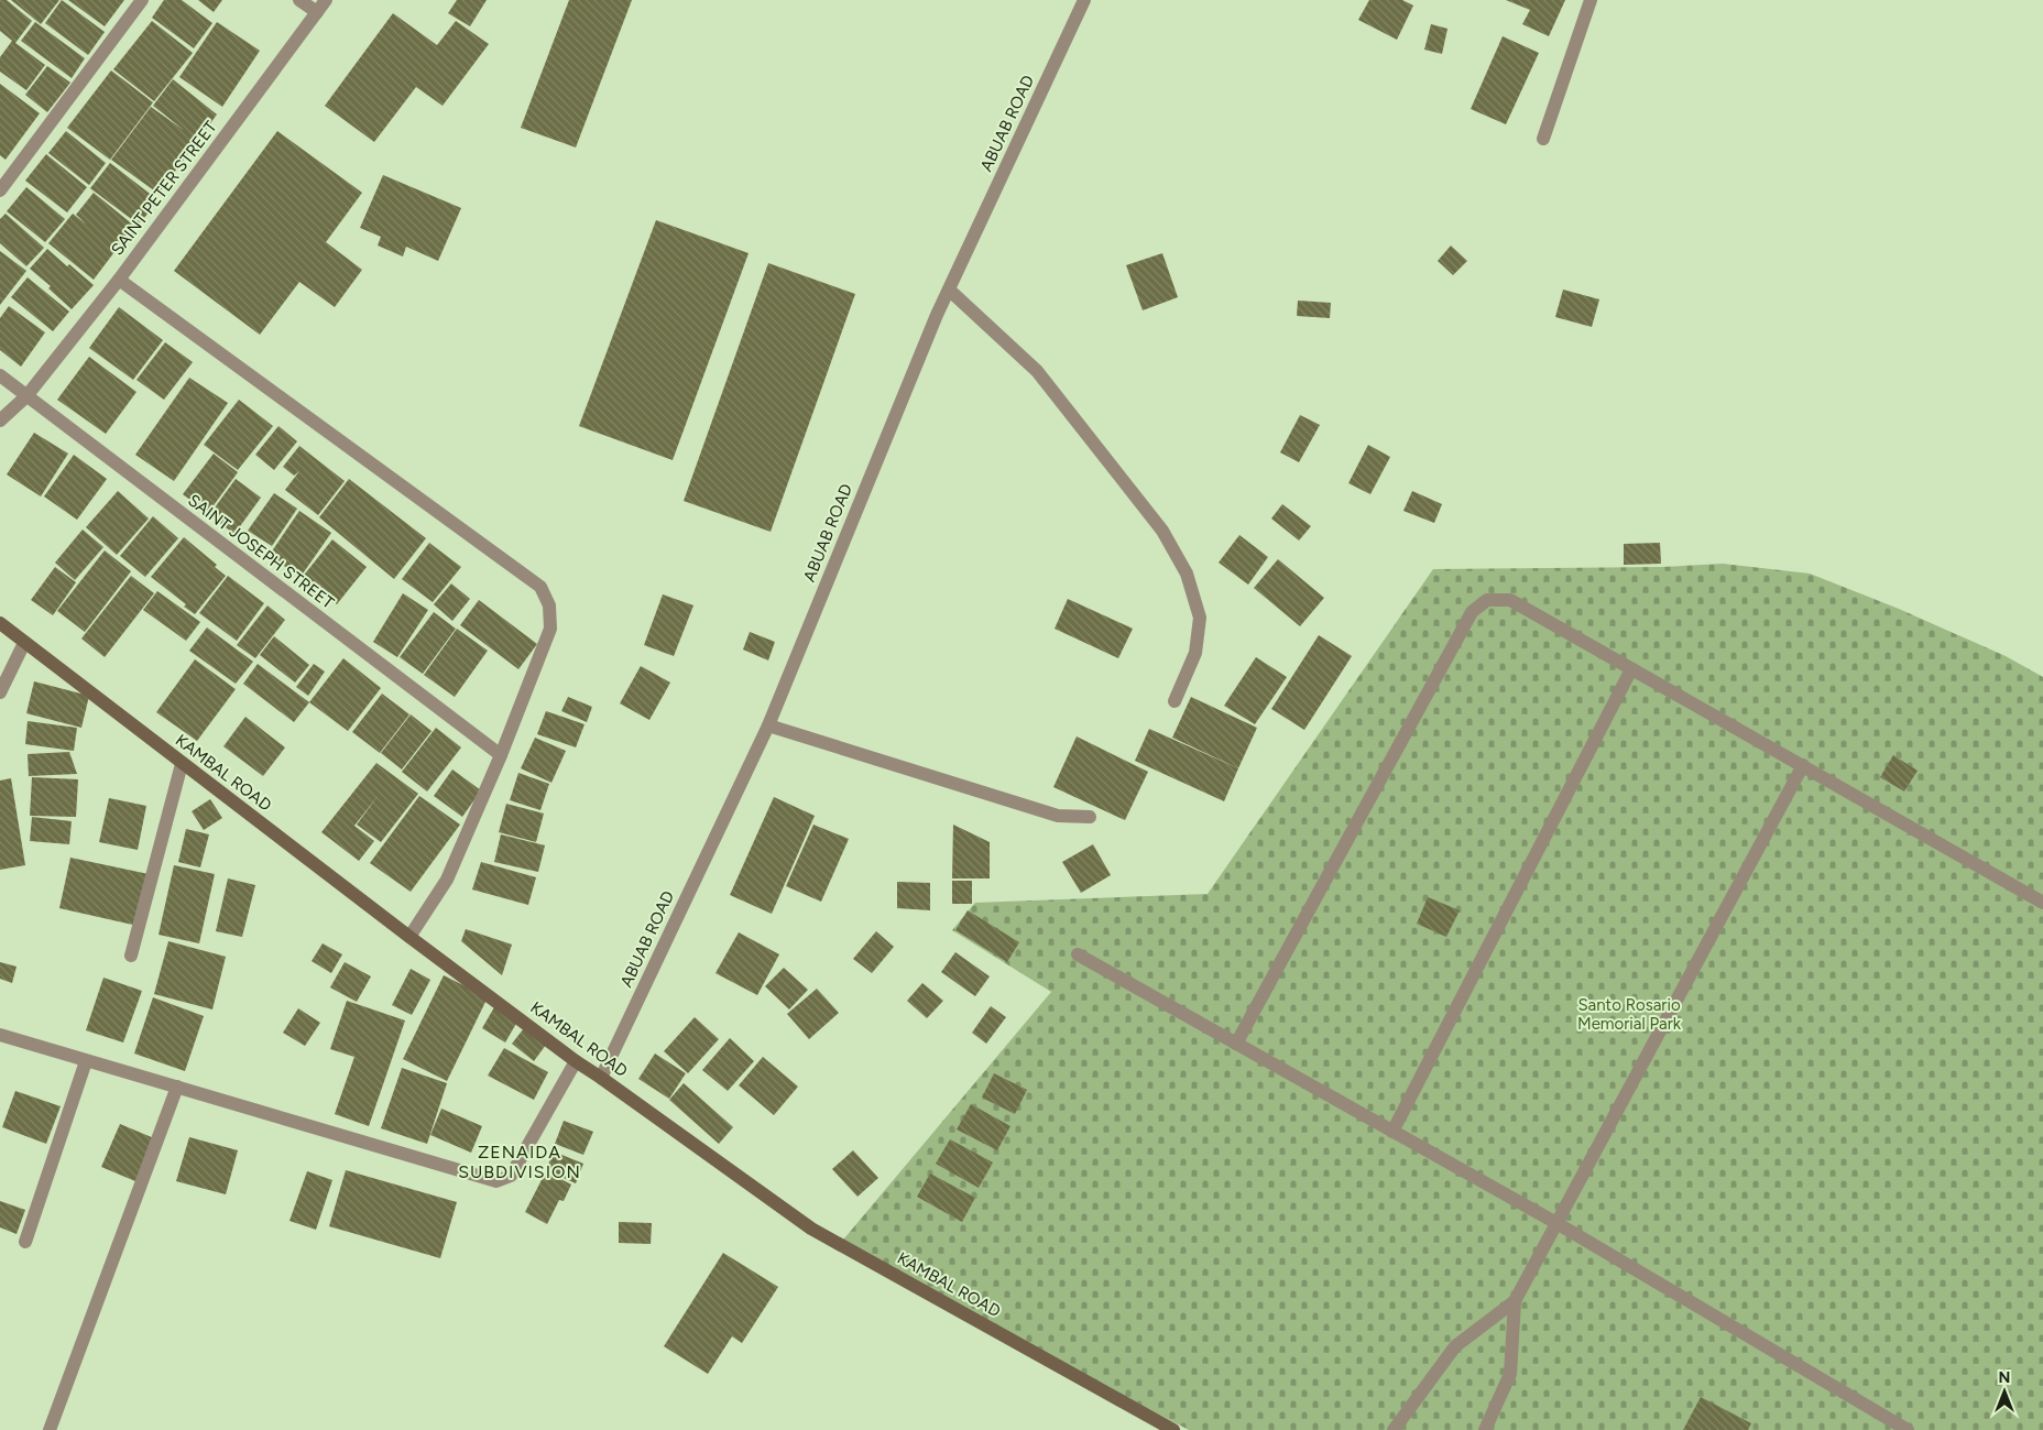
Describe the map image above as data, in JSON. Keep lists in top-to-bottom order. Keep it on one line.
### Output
{"streets":{"main road":["KAMBAL ROAD"],"street":["ABUAB ROAD","SAINT PETER STREET","SAINT JOSEPH STREET"]},"crossings":[["ABUAB ROAD","KAMBAL ROAD"],["SAINT PETER STREET","SAINT JOSEPH STREET"]],"districts":["ZENAIDA SUBDIVISION"],"parks":["Santo Rosario Memorial Park"],"north":"top"}
